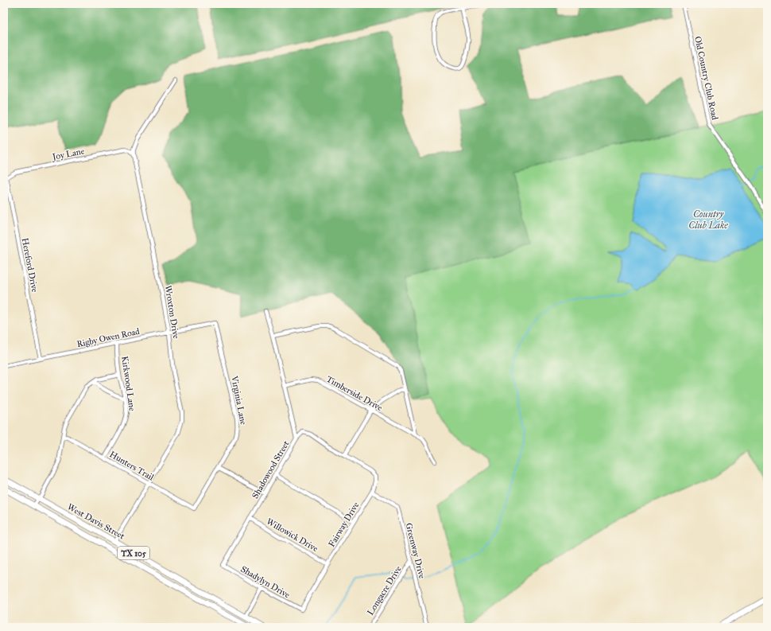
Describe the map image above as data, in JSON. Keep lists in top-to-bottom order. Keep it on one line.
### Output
{"streets":{"main road":["West Davis Street","TX 105"],"street":["Old Country Club Road","Joy Lane","Hereford Drive","Wroxton Drive","Rigby Owen Road","Kirkwood Lane","Timberside Drive","Virginia Lane","Hunters Trail","Shadowood Street","Fairway Drive","Willowick Drive","Greenway Drive","Shadylyn Drive","Longacre Drive"]},"crossings":[["Joy Lane","Hereford Drive"],["Joy Lane","Wroxton Drive"],["Hereford Drive","Rigby Owen Road"],["Wroxton Drive","Rigby Owen Road"],["Wroxton Drive","Hunters Trail"],["Wroxton Drive","West Davis Street"],["Rigby Owen Road","Kirkwood Lane"],["Rigby Owen Road","Virginia Lane"],["Kirkwood Lane","Hunters Trail"],["Timberside Drive","Shadowood Street"],["Virginia Lane","Hunters Trail"],["Shadowood Street","Willowick Drive"],["Shadowood Street","Shadylyn Drive"],["Fairway Drive","Willowick Drive"],["Fairway Drive","Greenway Drive"],["Fairway Drive","Shadylyn Drive"],["Greenway Drive","Longacre Drive"]],"water":["Country Club Lake"]}
